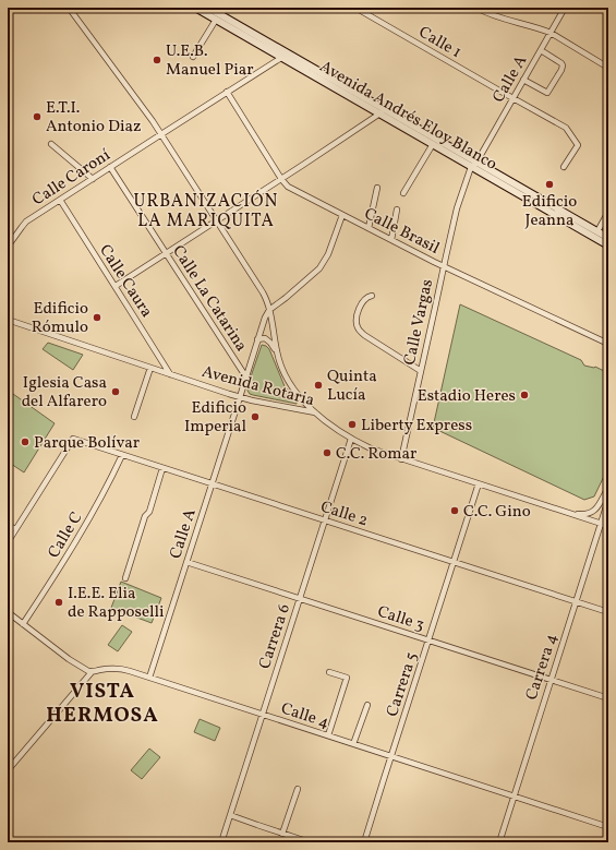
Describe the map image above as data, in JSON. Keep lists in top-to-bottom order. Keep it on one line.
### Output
{"streets":{"street":["Calle 1","Calle A","Avenida Andrés Eloy Blanco","Calle Caroní","Calle Brasil","Calle Caura","Calle La Catarina","Calle Vargas","Avenida Rotaria","Calle 2","Calle C","Calle 3","Carrera 6","Carrera 4","Carrera 5","Calle 4"]},"crossings":[["Calle 1","Calle A"],["Calle A","Avenida Andrés Eloy Blanco"],["Calle A","Calle La Catarina"],["Calle A","Calle Vargas"],["Calle A","Avenida Rotaria"],["Calle A","Calle 2"],["Calle A","Calle 3"],["Calle A","Calle 4"],["Avenida Andrés Eloy Blanco","Calle Caroní"],["Avenida Andrés Eloy Blanco","Calle Vargas"],["Calle Caroní","Calle Brasil"],["Calle Caroní","Calle Caura"],["Calle Caroní","Calle La Catarina"],["Calle Brasil","Calle Vargas"],["Calle Caura","Avenida Rotaria"],["Calle Vargas","Avenida Rotaria"],["Avenida Rotaria","Carrera 6"],["Avenida Rotaria","Carrera 4"],["Avenida Rotaria","Carrera 5"],["Calle 2","Calle C"],["Calle 2","Carrera 6"],["Calle 2","Carrera 4"],["Calle 2","Carrera 5"],["Calle 3","Carrera 6"],["Calle 3","Carrera 4"],["Calle 3","Carrera 5"],["Carrera 6","Calle 4"],["Carrera 4","Calle 4"],["Carrera 5","Calle 4"]],"districts":["URBANIZACIÓN LA MARIQUITA","VISTA HERMOSA"],"places":["U.E.B. Manuel Piar","E.T.I. Antonio Diaz","Edificio Jeanna","Edificio Rómulo","Quinta Lucía","Iglesia Casa del Alfarero","Estadio Heres","Edificio Imperial","Liberty Express","Parque Bolívar","C.C. Romar","C.C. Gino","I.E.E. Elia de Rapposelli"]}
